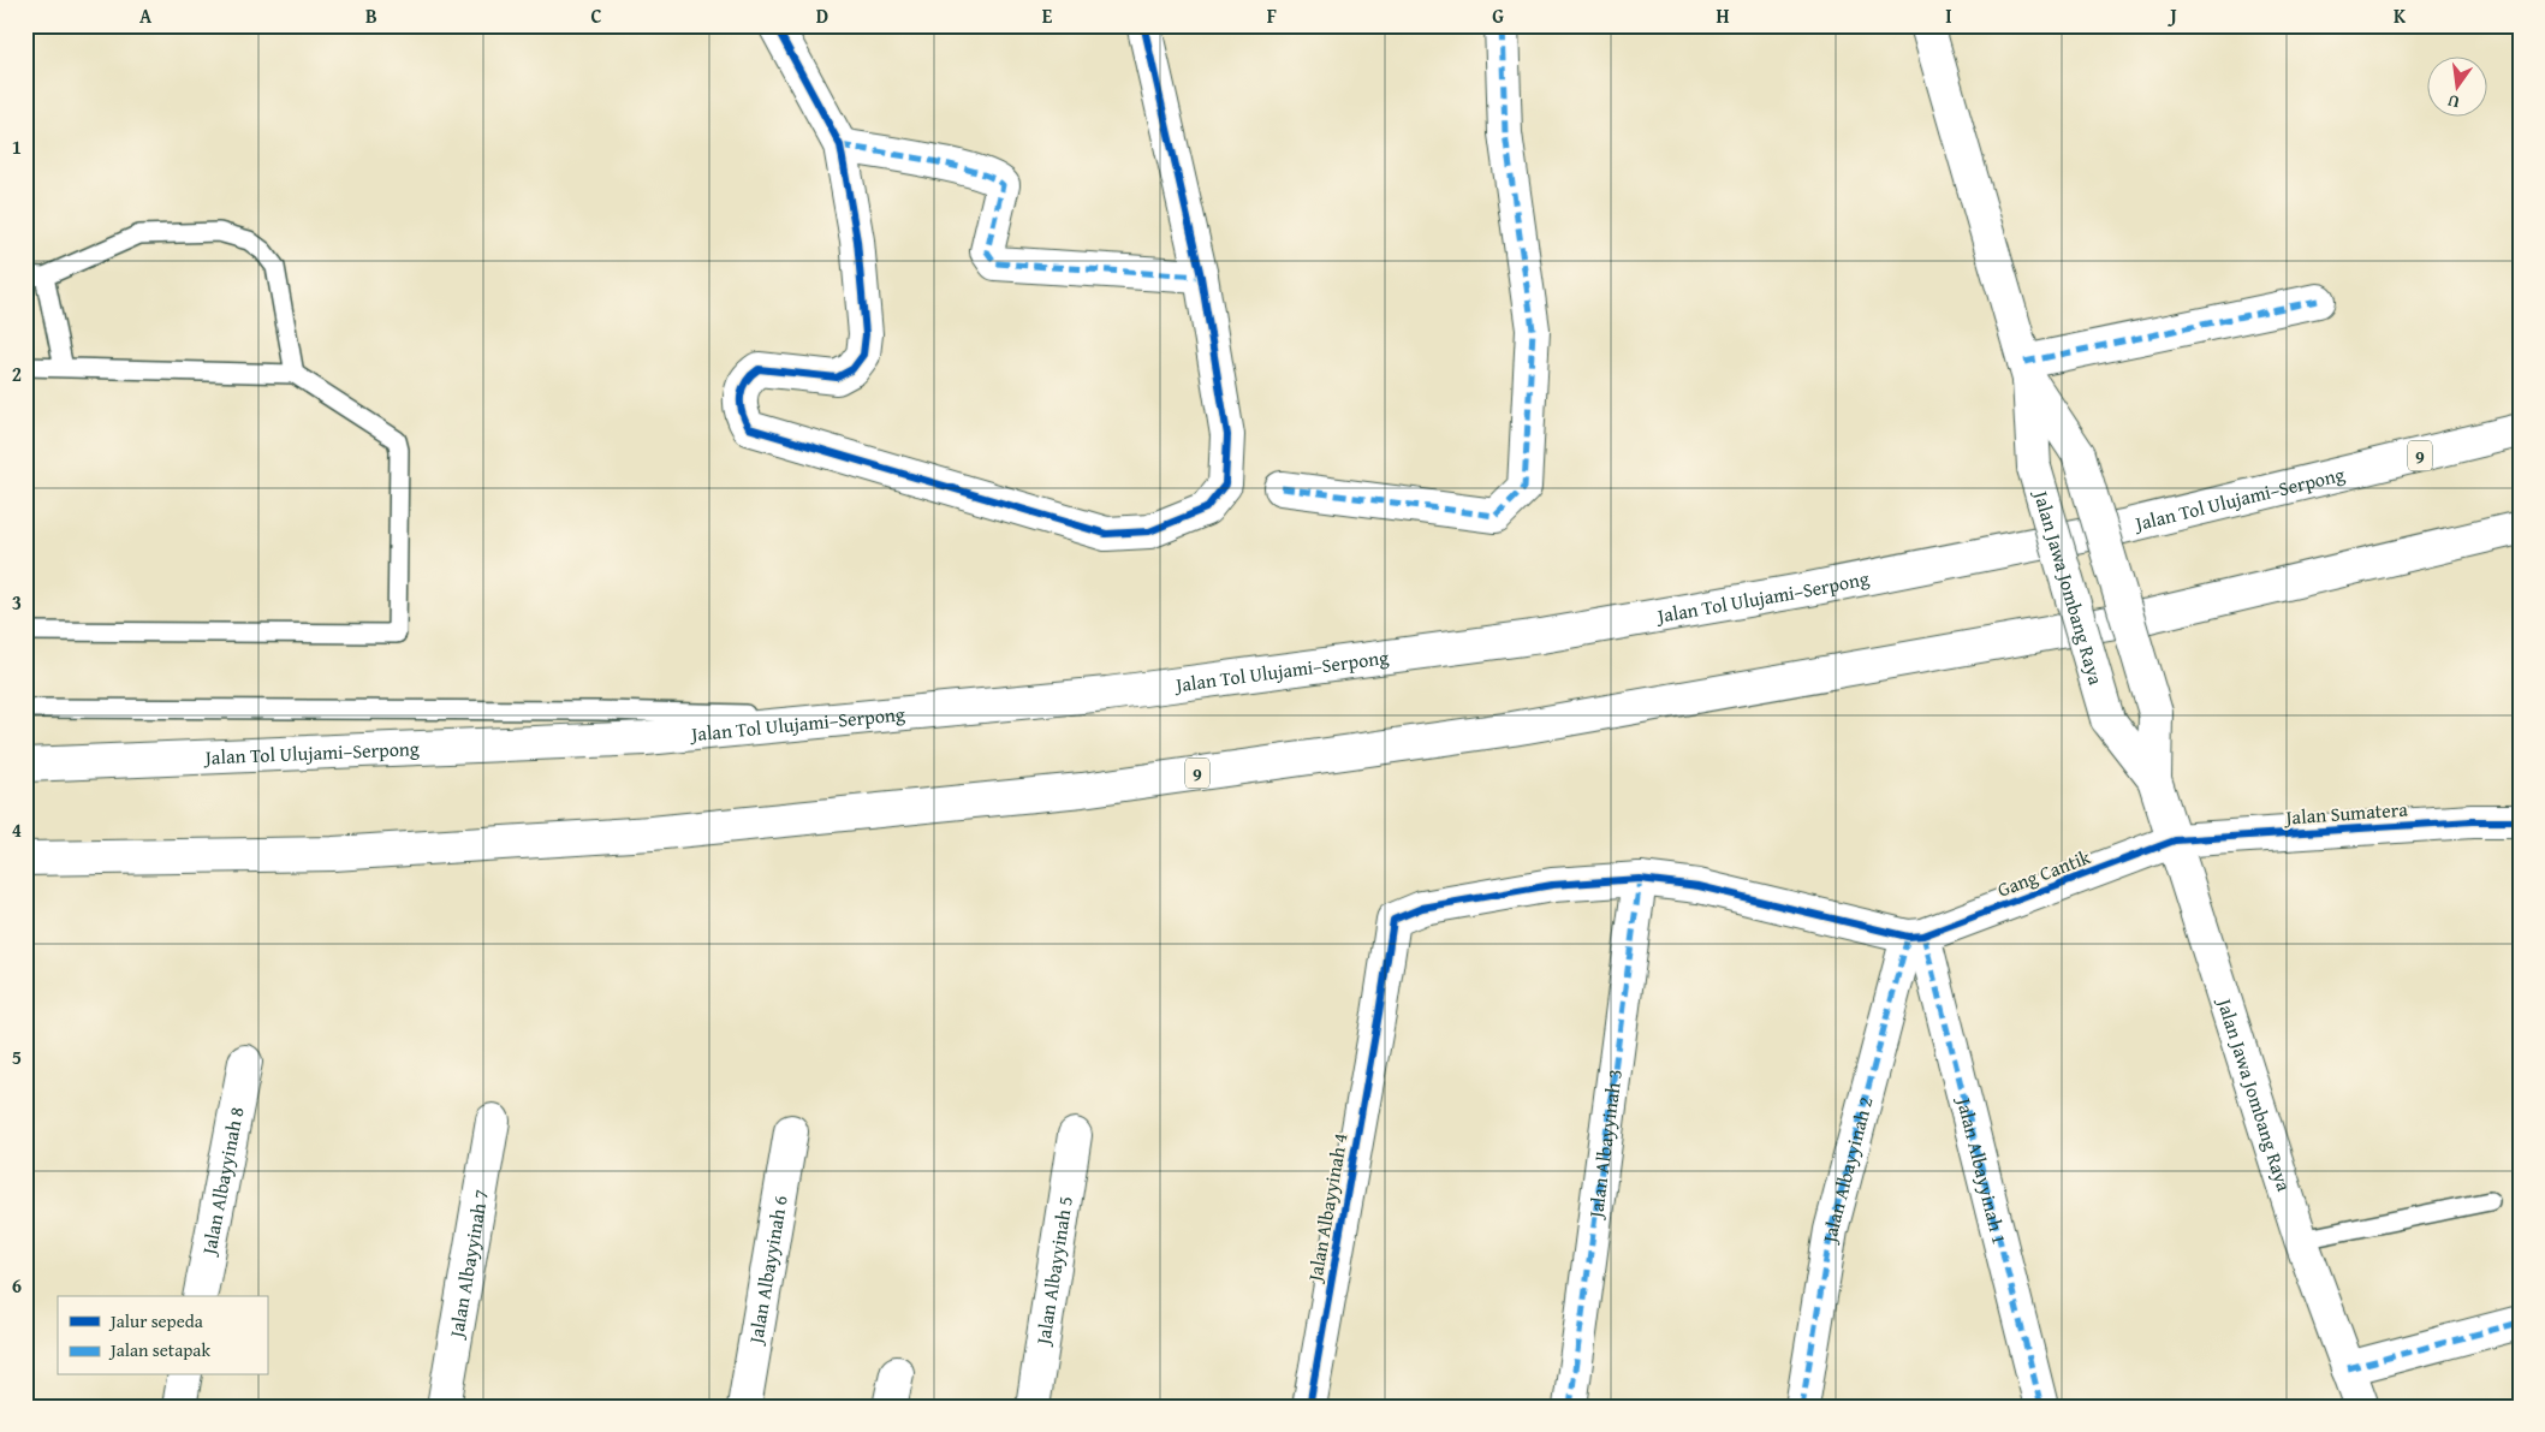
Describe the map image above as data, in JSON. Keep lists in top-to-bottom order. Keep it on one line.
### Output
{"streets":{"main road":["9","Jalan Tol Ulujami–Serpong","Jalan Jawa Jombang Raya","Jalan Sumatera","Gang Cantik","Jalan Albayyinah 3","Jalan Albayyinah 2","Jalan Albayyinah 1","Jalan Albayyinah 8","Jalan Albayyinah 4","Jalan Albayyinah 7","Jalan Albayyinah 6","Jalan Albayyinah 5"]},"crossings":[["Jalan Jawa Jombang Raya","Jalan Sumatera"],["Jalan Jawa Jombang Raya","Gang Cantik"],["Jalan Sumatera","Gang Cantik"],["Gang Cantik","Jalan Albayyinah 2"],["Gang Cantik","Jalan Albayyinah 1"],["Jalan Albayyinah 3","Jalan Albayyinah 4"],["Jalan Albayyinah 2","Jalan Albayyinah 1"]],"legend":["Jalur sepeda","Jalan setapak"],"north":"bottom","grid":{"columns":["A","B","C","D","E","F","G","H","I","J","K"],"rows":["1","2","3","4","5","6"]}}
